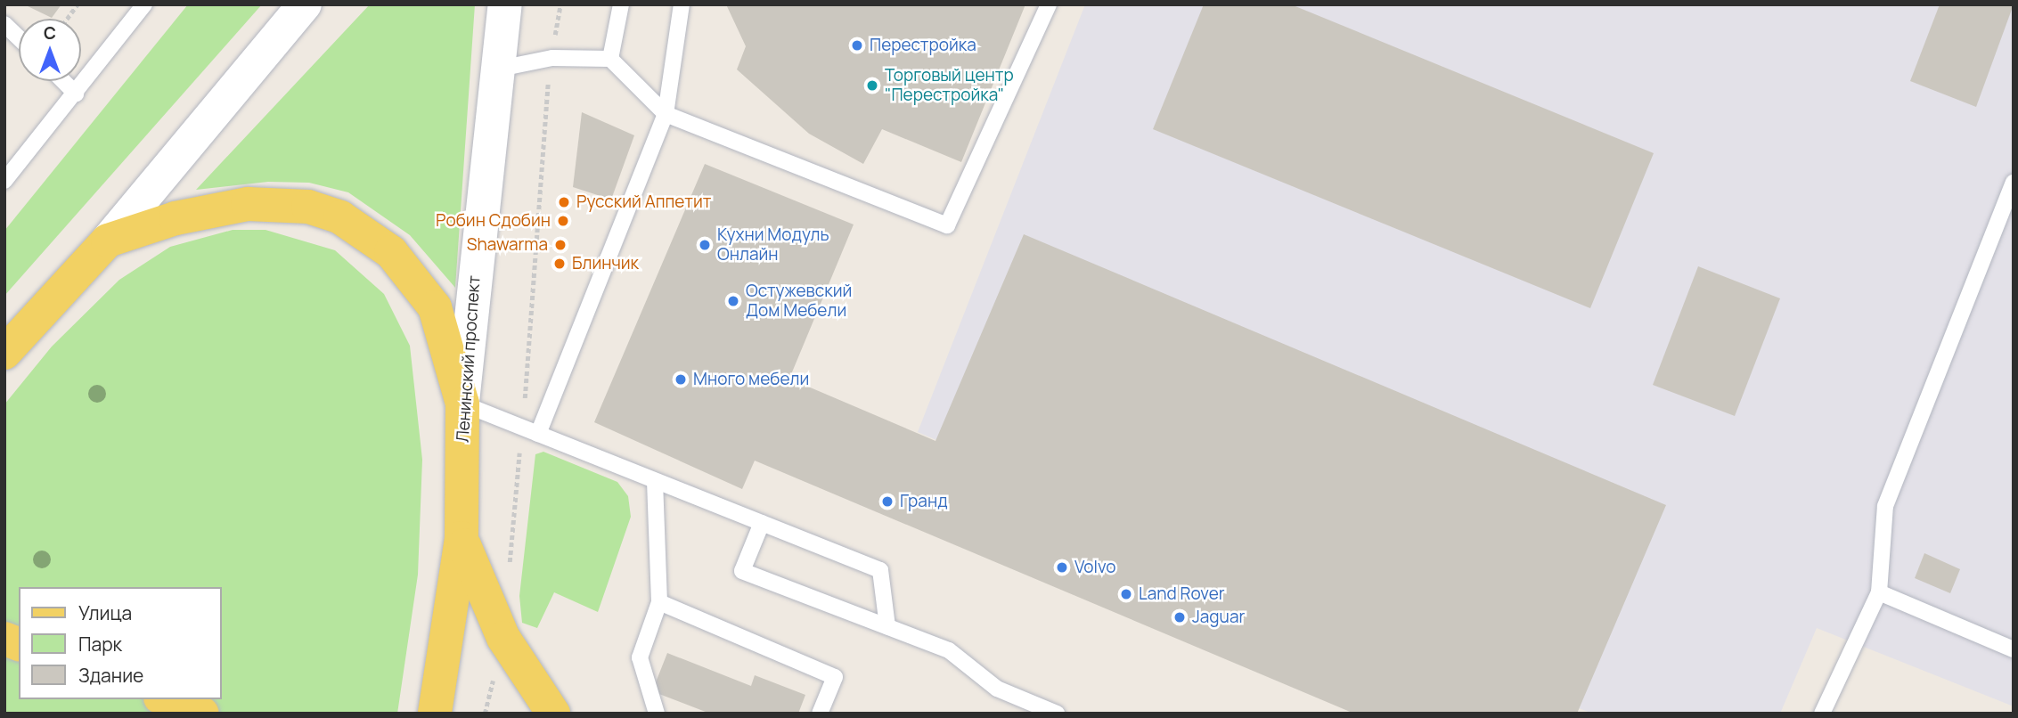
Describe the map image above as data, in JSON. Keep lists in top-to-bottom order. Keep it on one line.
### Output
{"streets":{"main road":["Ленинский проспект"]},"places":["Перестройка","Торговый центр \"Перестройка\"","Русский Аппетит","Робин Сдобин","Shawarma","Кухни Модуль Онлайн","Блинчик","Остужевский Дом Мебели","Много мебели","Гранд","Volvo","Land Rover","Jaguar"],"legend":["Улица","Парк","Здание"],"north":"top"}
